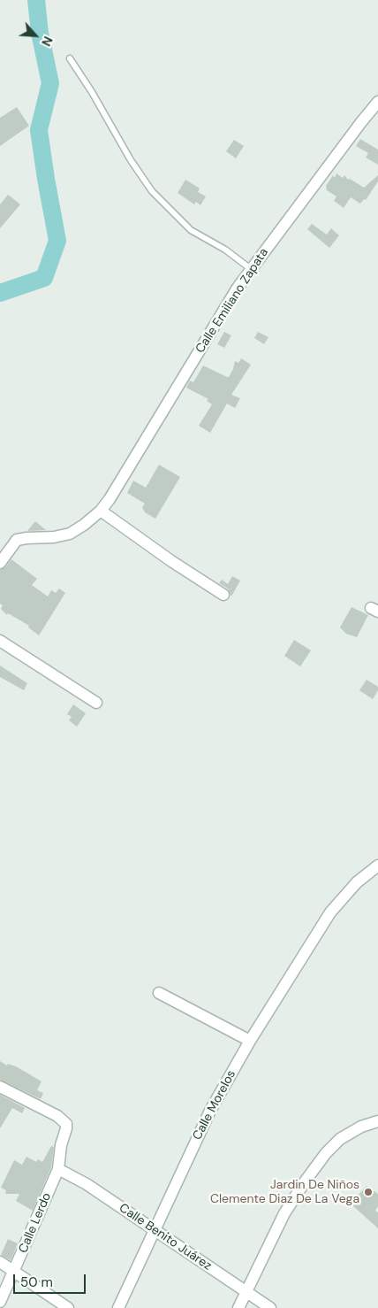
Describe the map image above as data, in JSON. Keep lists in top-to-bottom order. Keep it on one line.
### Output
{"streets":{"street":["Calle Emiliano Zapata","Calle Morelos","Calle Lerdo","Calle Benito Juárez"]},"crossings":[["Calle Morelos","Calle Benito Juárez"],["Calle Lerdo","Calle Benito Juárez"]],"places":["Jardin De Niños Clemente Diaz De La Vega"],"scale_bar":"50 m","north":"bottom right"}
